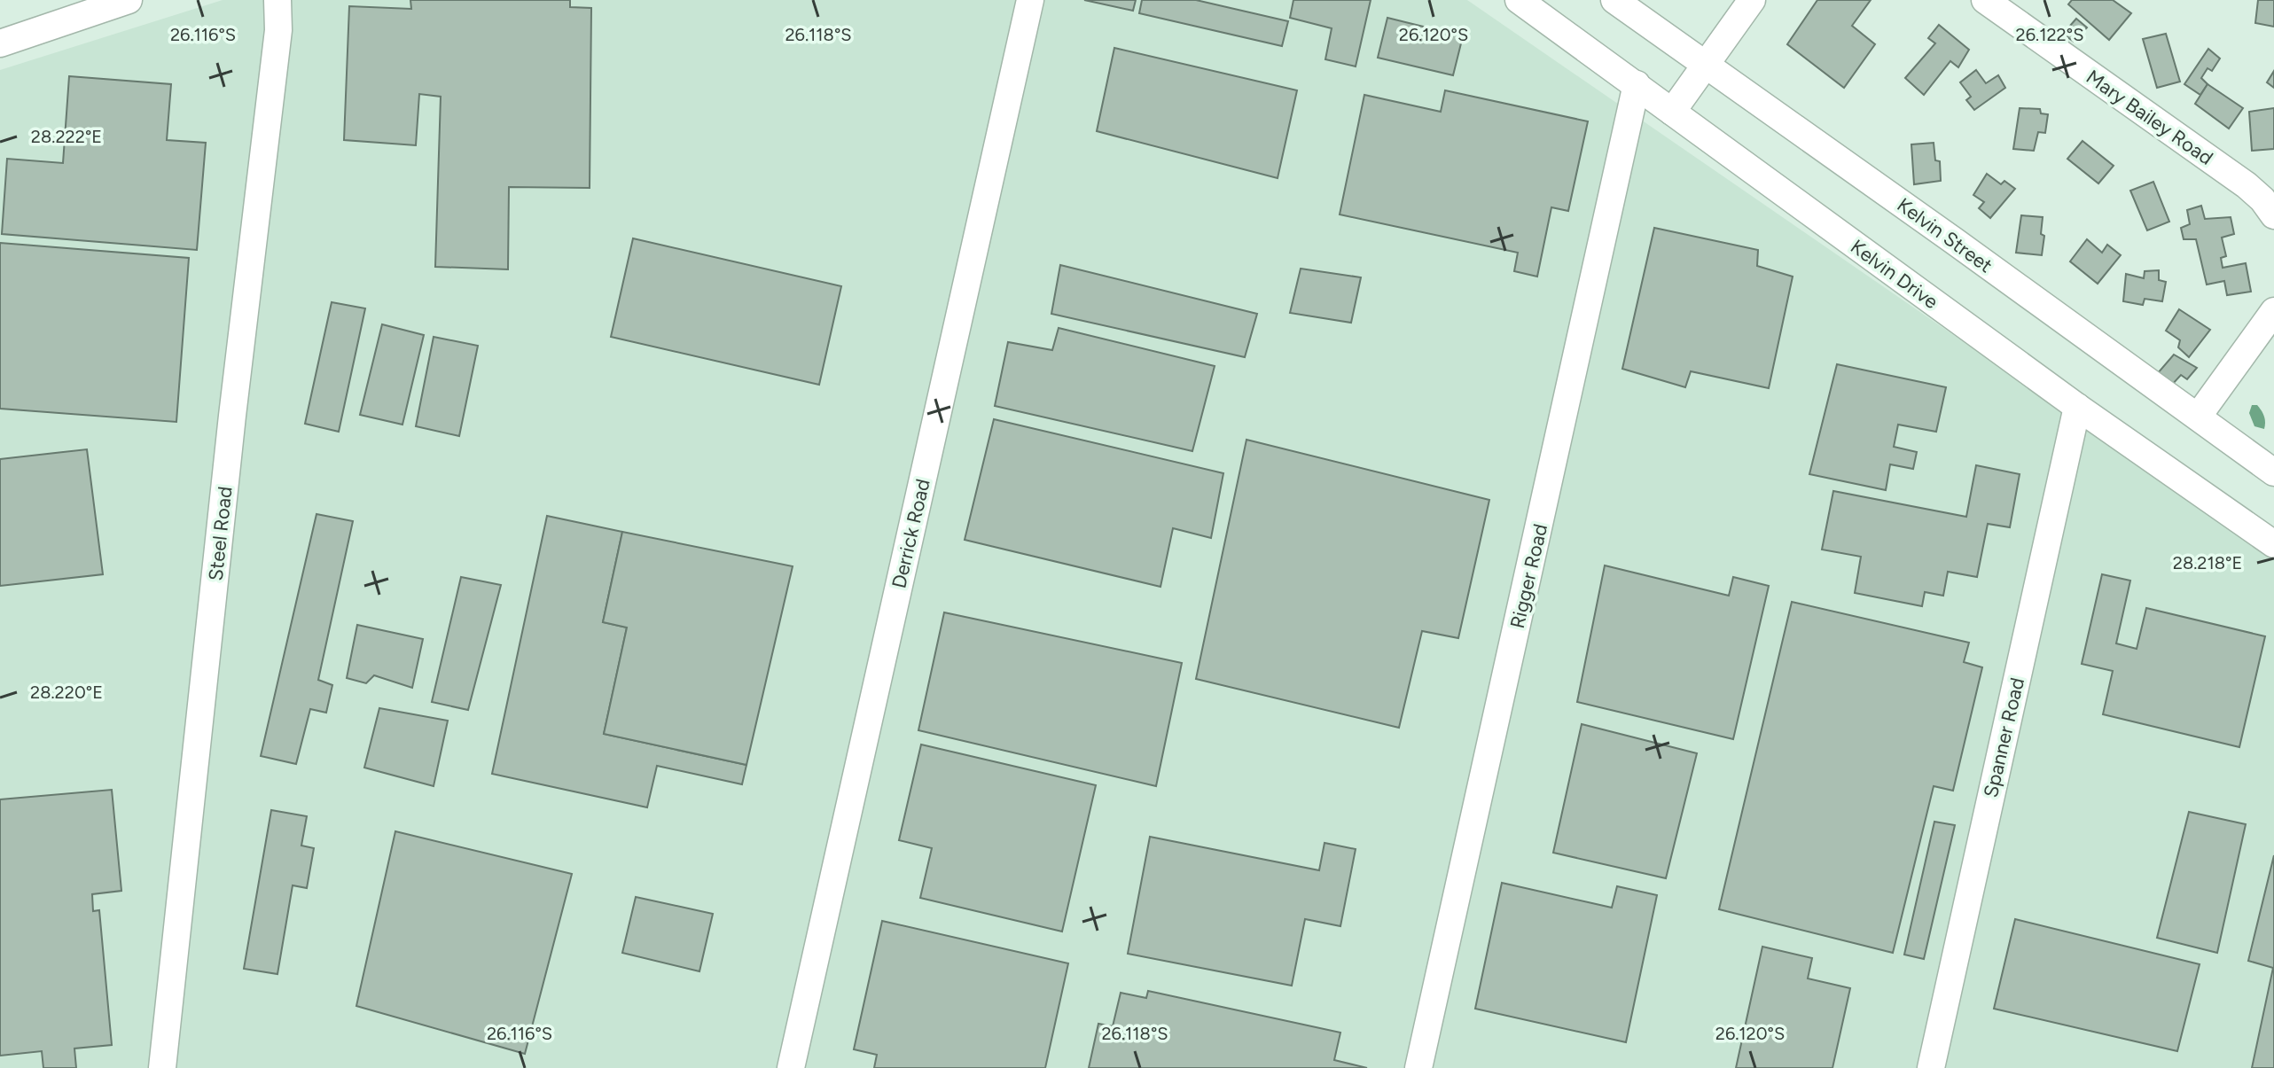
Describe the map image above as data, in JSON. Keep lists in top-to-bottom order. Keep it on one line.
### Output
{"streets":{"street":["Mary Bailey Road","Kelvin Street","Kelvin Drive","Steel Road","Derrick Road","Rigger Road","Spanner Road"]},"crossings":[["Kelvin Drive","Rigger Road"],["Kelvin Drive","Spanner Road"]],"coordinates":["26.116°S","26.118°S","26.120°S","26.122°S","28.222°E","28.218°E","28.220°E"]}
